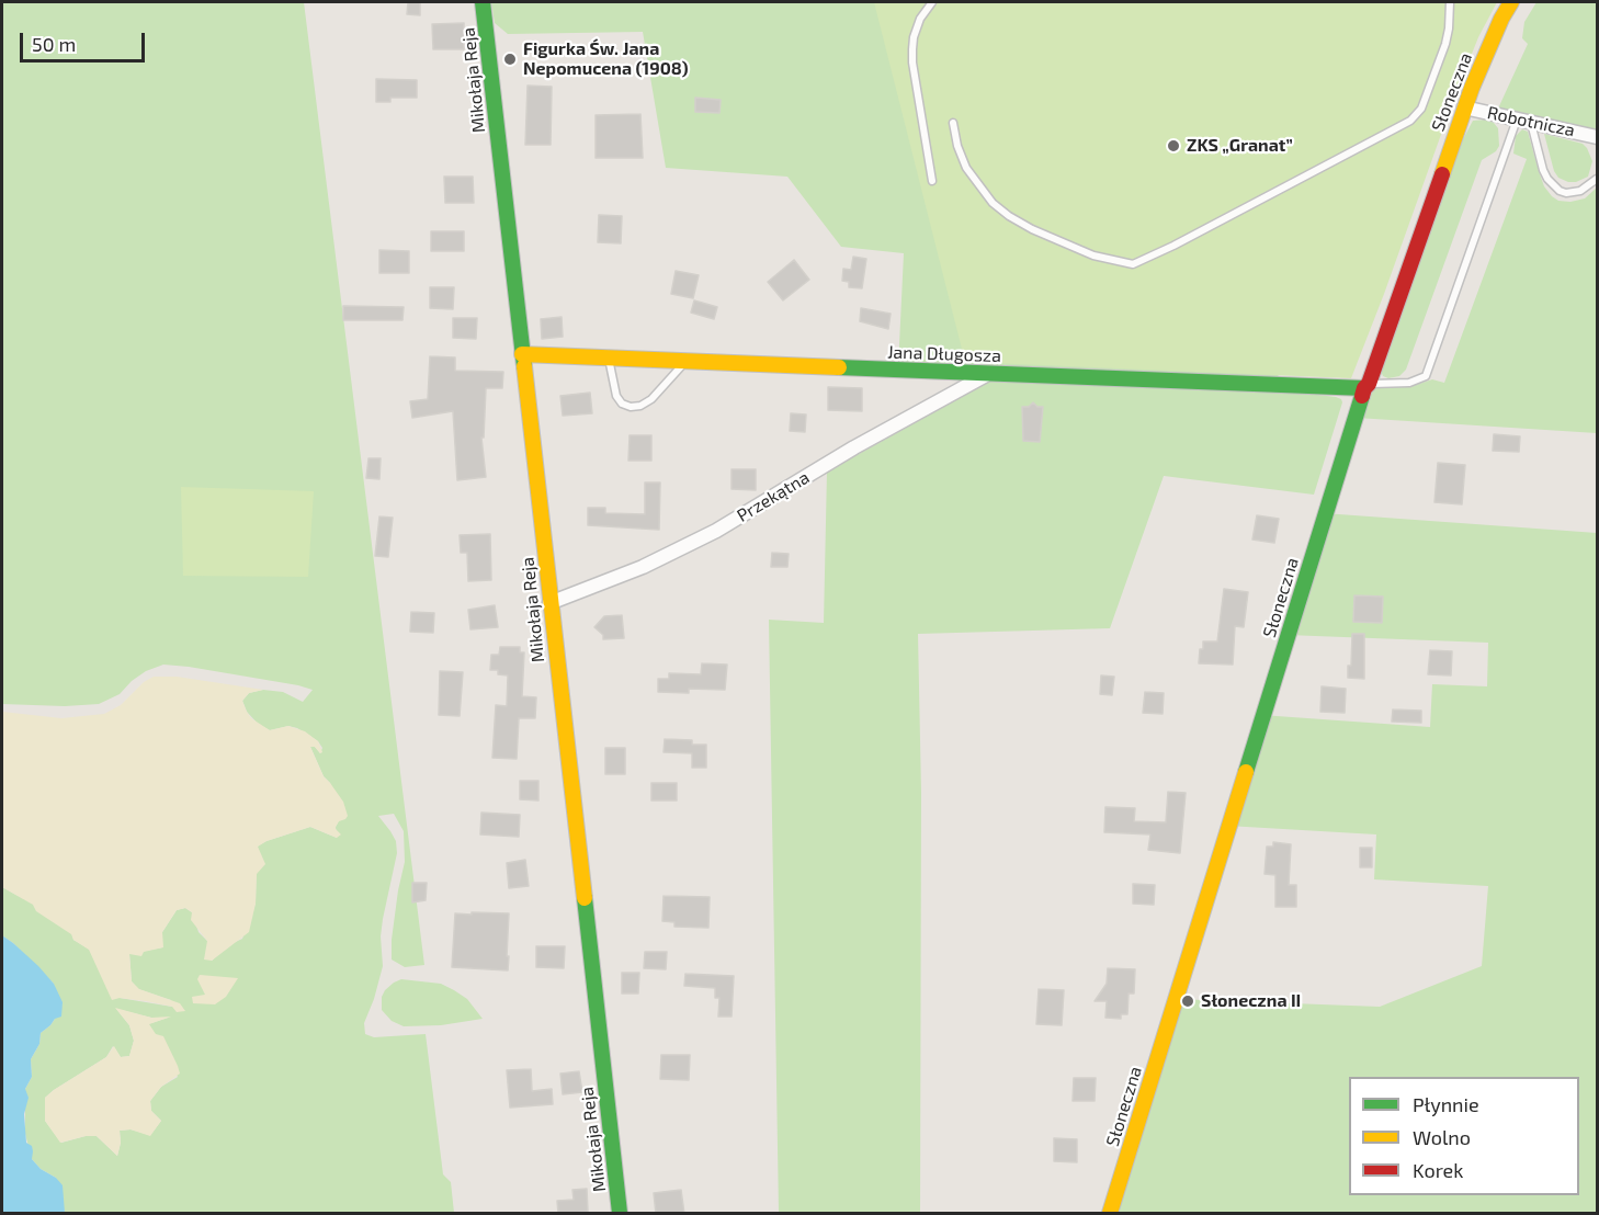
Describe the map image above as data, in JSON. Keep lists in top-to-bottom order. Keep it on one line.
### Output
{"streets":{"street":["Mikołaja Reja","Słoneczna","Robotnicza","Jana Długosza","Przekątna"]},"crossings":[["Mikołaja Reja","Jana Długosza"],["Mikołaja Reja","Przekątna"],["Słoneczna","Robotnicza"],["Słoneczna","Jana Długosza"],["Jana Długosza","Przekątna"]],"places":["Figurka Św. Jana Nepomucena (1908)","ZKS „Granat”","Słoneczna II"],"legend":["Płynnie","Wolno","Korek"],"scale_bar":"50 m"}
